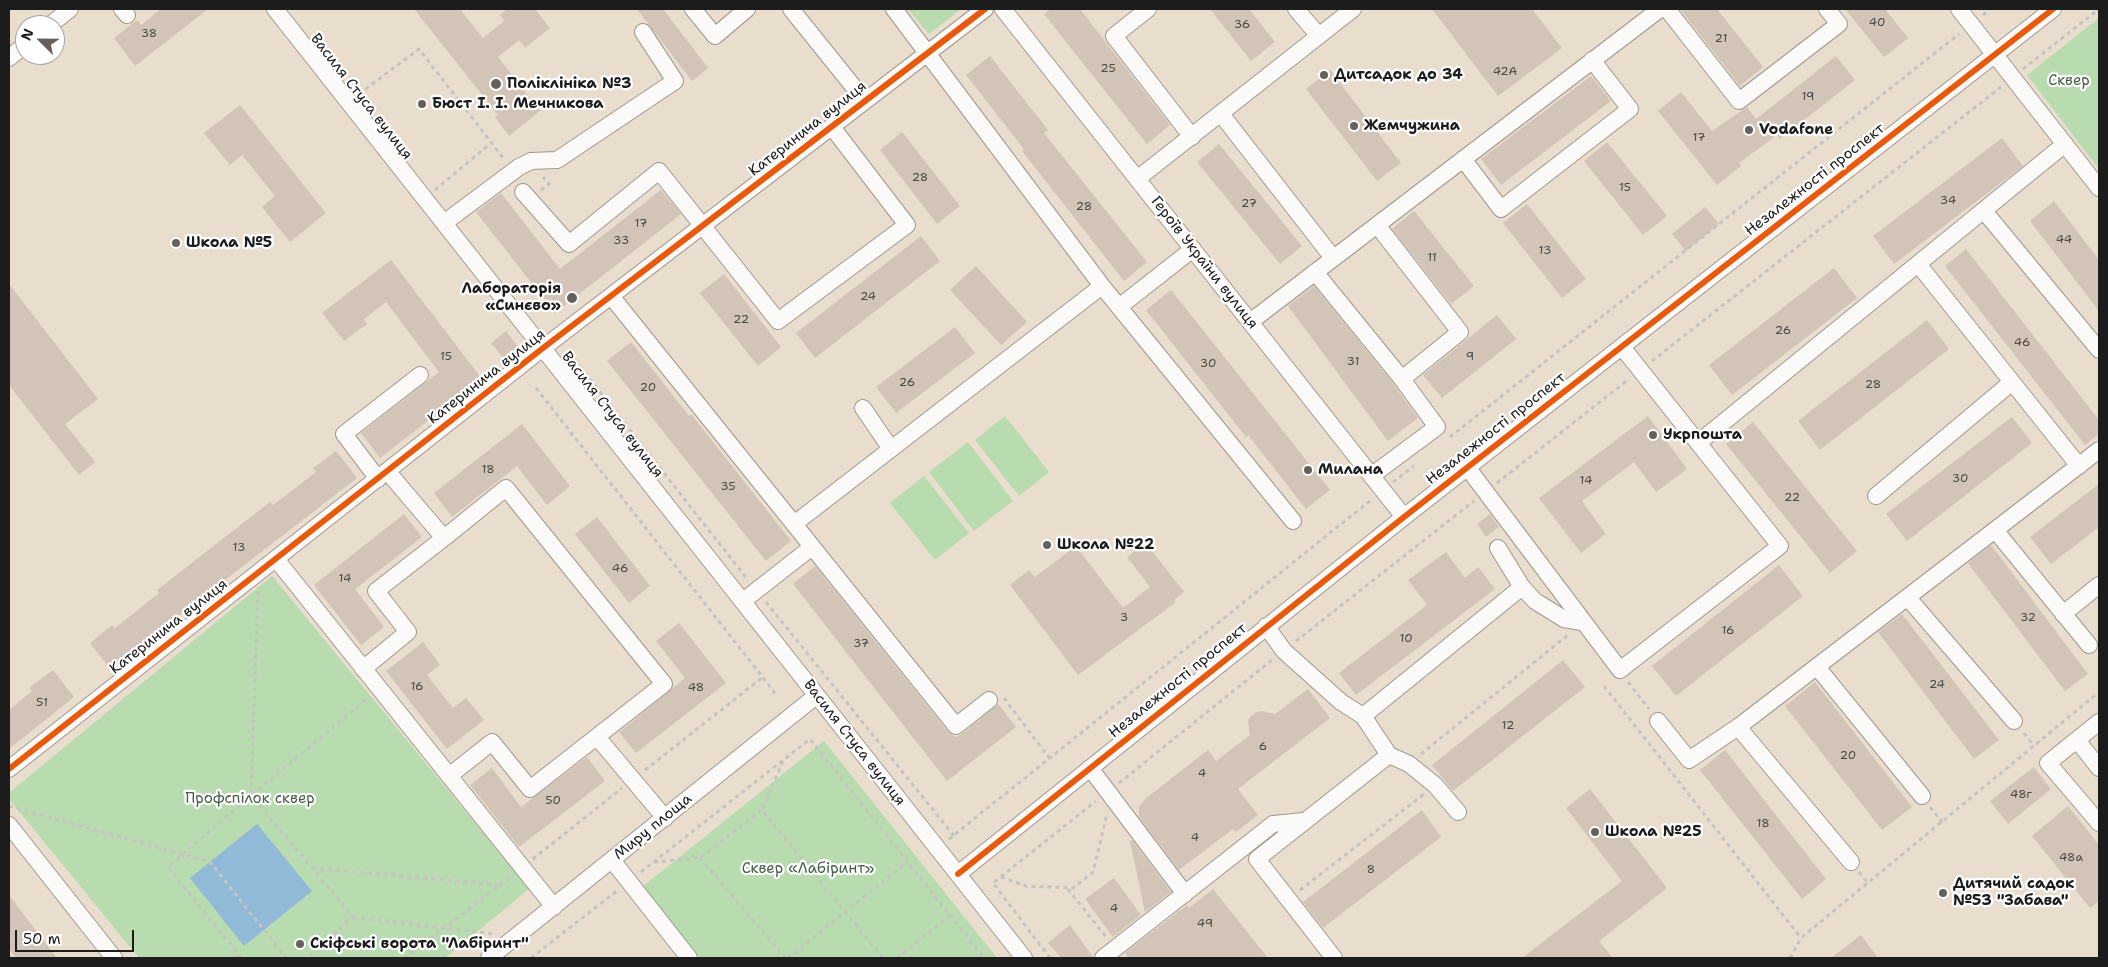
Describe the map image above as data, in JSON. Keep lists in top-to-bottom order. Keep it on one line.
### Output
{"streets":{"street":["Василя Стуса вулиця","Катеринича вулиця","Незалежності проспект","Героїв України вулиця","Миру площа"]},"crossings":[["Василя Стуса вулиця","Катеринича вулиця"],["Василя Стуса вулиця","Незалежності проспект"],["Василя Стуса вулиця","Миру площа"],["Незалежності проспект","Героїв України вулиця"]],"parks":["Сквер","Профспілок сквер","Сквер «Лабіринт»"],"places":["Дитсадок до 34","Поліклініка №3","Бюст І. І. Мечникова","Жемчужина","Vodafone","Школа №5","Лабораторія «Синєво»","Укрпошта","Милана","Школа №22","Школа №25","Дитячий садок №53 \"Забава\"","Скіфські ворота \"Лабіринт\""],"house_numbers":["40","36","38","21","25","42А","19","17","28","15","34","27","28","17","44","33","13","11","24","22","26","46","15","9","31","30","26","28","20","18","30","14","35","22","13","46","14","3","32","16","10","37","24","16","48","51","12","6","20","4","48г","50","18","4","48а","8","4","49"],"scale_bar":"50 m","north":"top left"}
